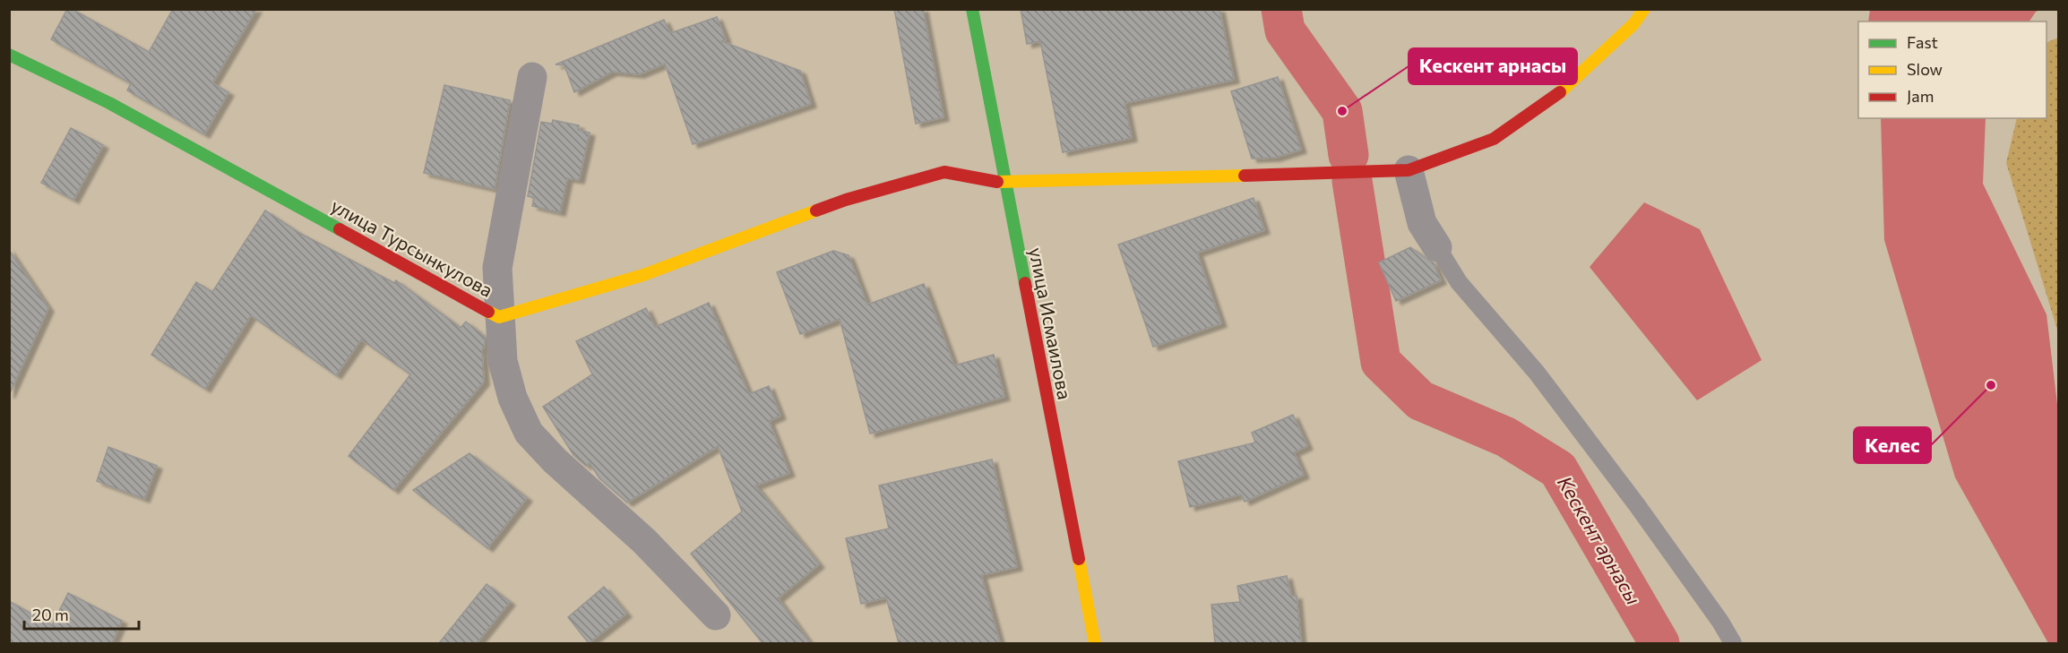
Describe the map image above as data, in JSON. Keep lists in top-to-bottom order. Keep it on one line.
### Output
{"streets":{"street":["улица Турсынкулова","улица Исмаилова"]},"crossings":[["улица Турсынкулова","улица Исмаилова"]],"water":["Кескент арнасы"],"places":["Кескент арнасы","Келес"],"legend":["Fast","Slow","Jam"],"scale_bar":"20 m"}
